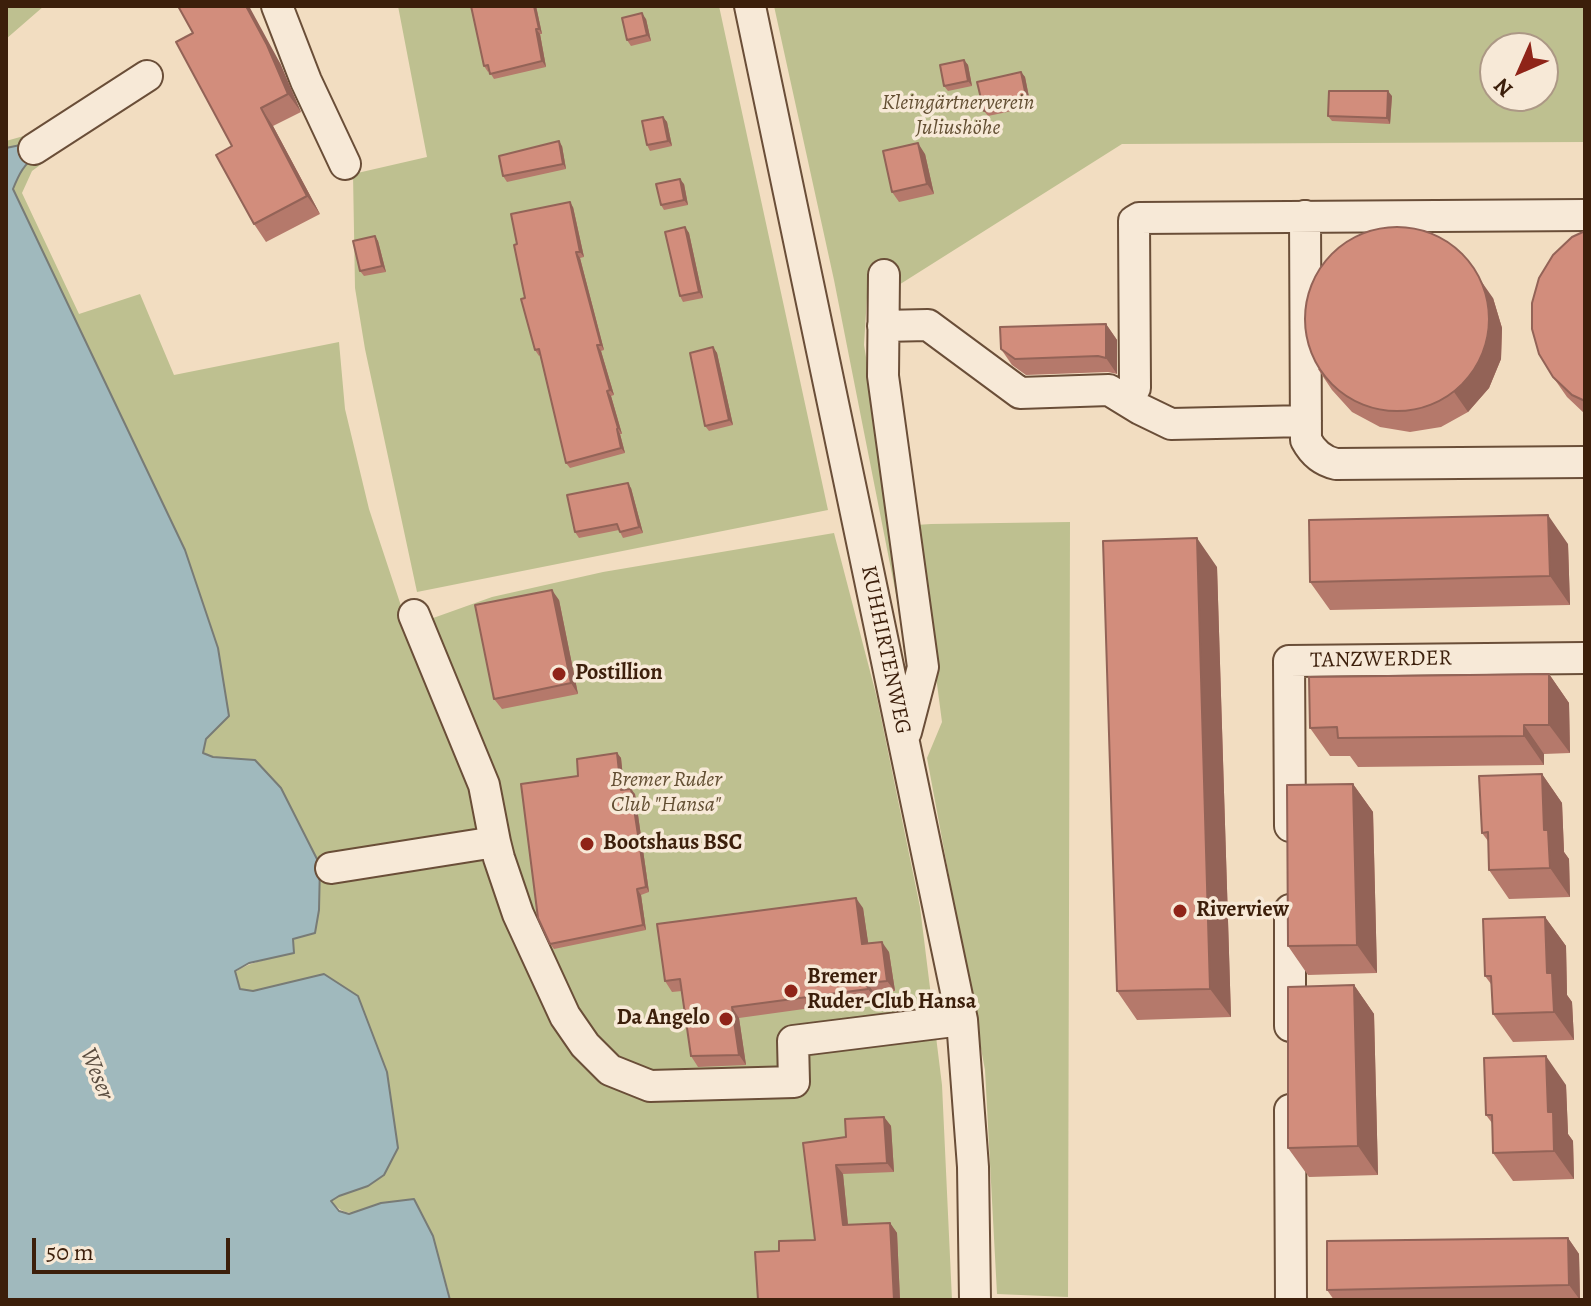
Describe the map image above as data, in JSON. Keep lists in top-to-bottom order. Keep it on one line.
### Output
{"streets":{"street":["KUHHIRTENWEG","TANZWERDER"]},"water":["Weser"],"parks":["Kleingärtnerverein Juliushöhe","Bremer Ruder Club \"Hansa\""],"places":["Postillion","Bootshaus BSC","Riverview","Bremer Ruder-Club Hansa","Da Angelo"],"scale_bar":"50 m","north":"bottom left"}
